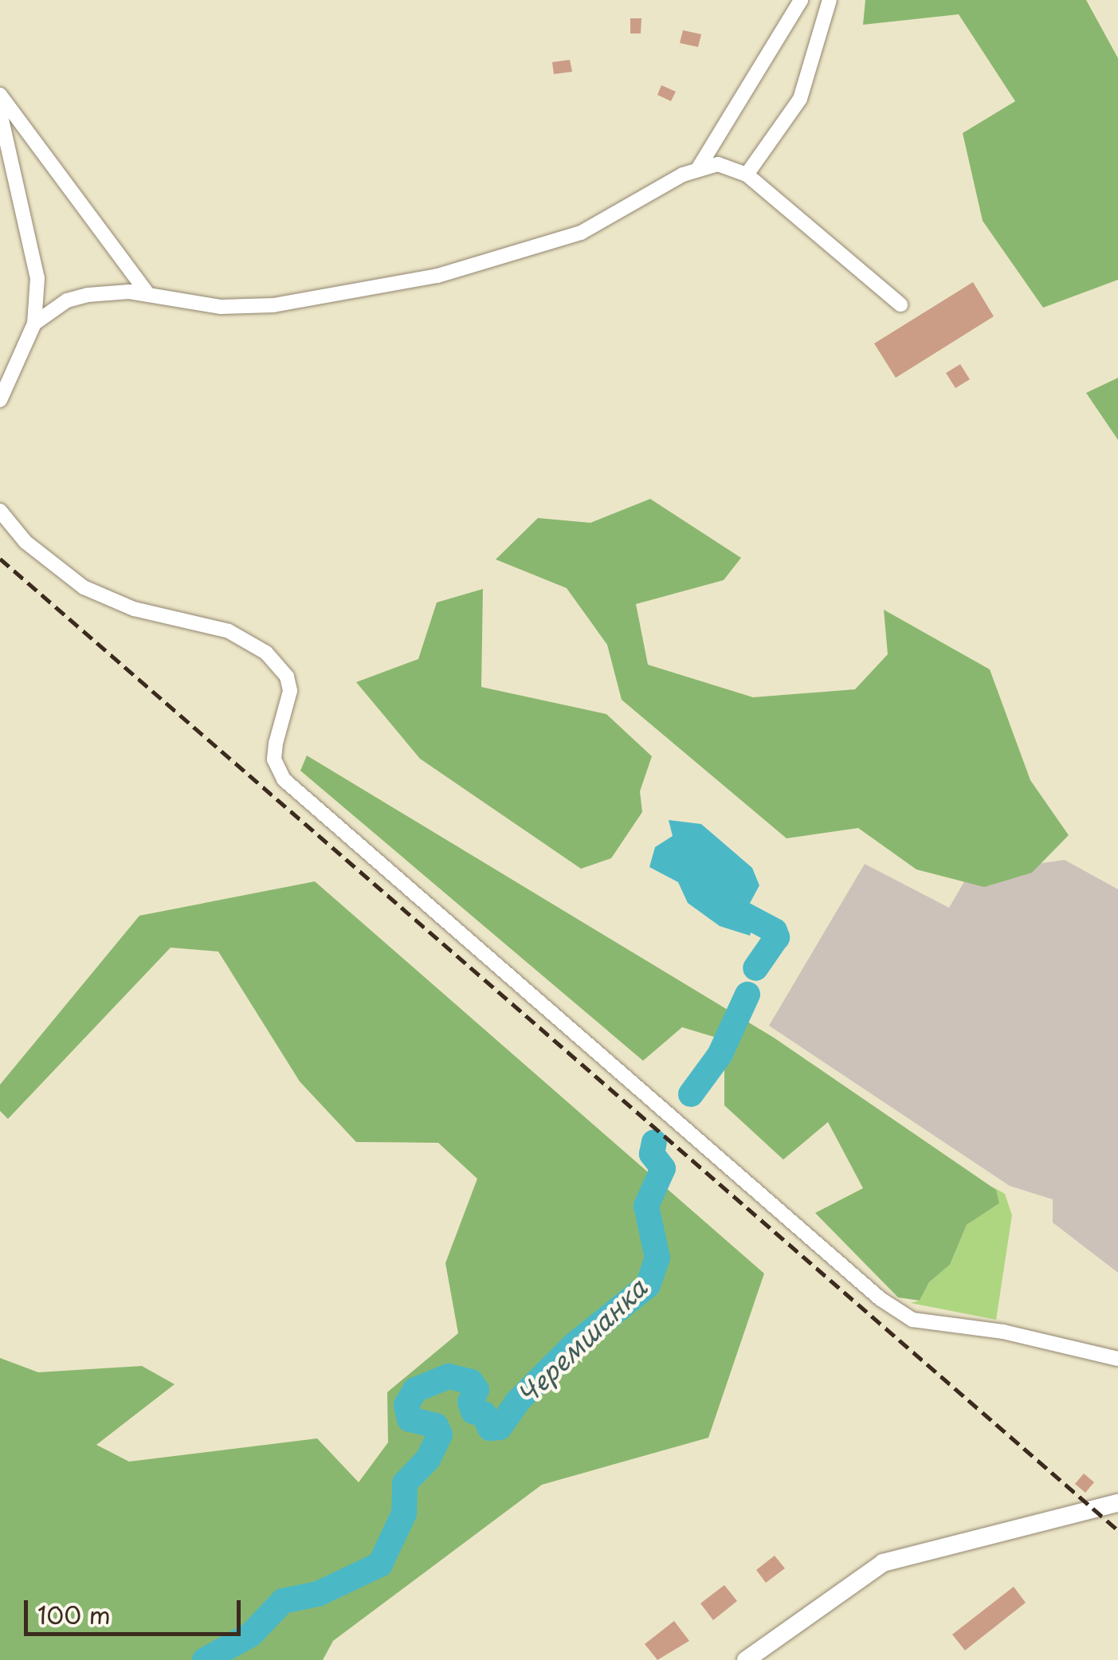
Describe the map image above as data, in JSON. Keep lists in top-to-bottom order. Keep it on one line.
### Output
{"water":["Черемшанка"],"scale_bar":"100 m"}
